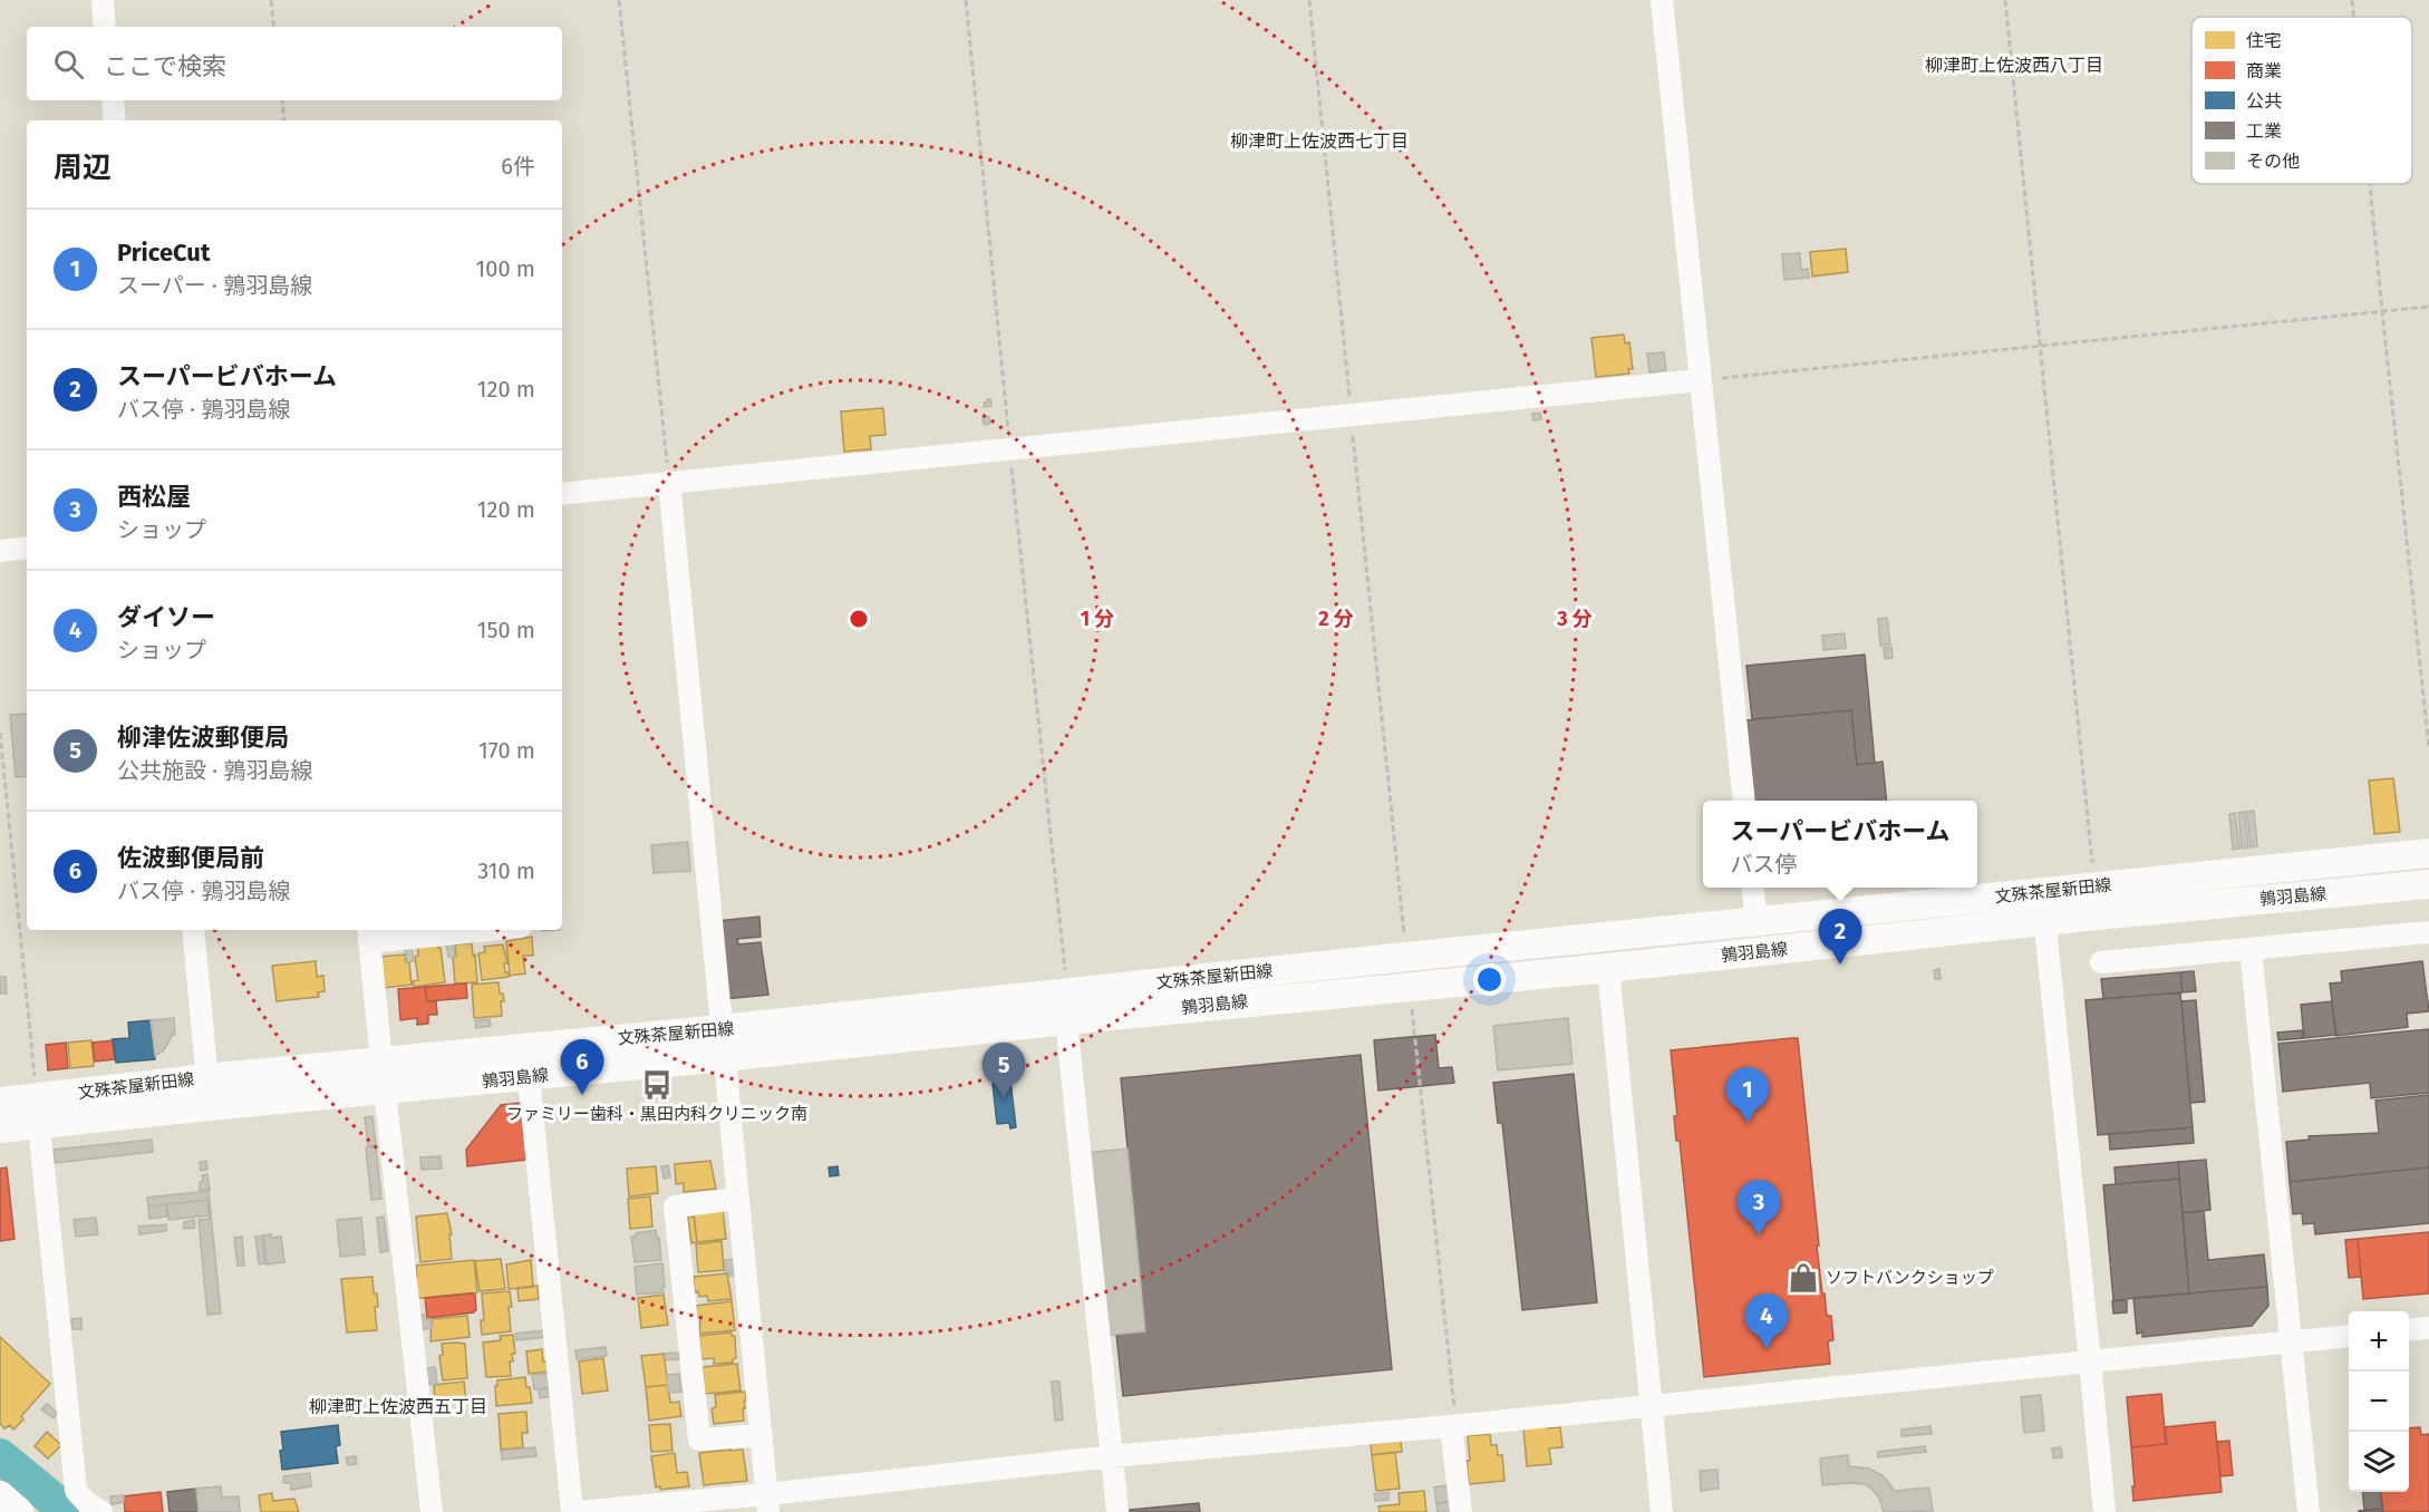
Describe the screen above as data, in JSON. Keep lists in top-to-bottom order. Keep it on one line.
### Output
{"streets":{"main road":["文殊茶屋新田線","鶉羽島線"]},"crossings":[["文殊茶屋新田線","鶉羽島線"]],"districts":["柳津町上佐波西八丁目","柳津町上佐波西七丁目","柳津町上佐波西五丁目"],"places":{"bus stop":["ファミリー歯科・黒田内科クリニック南"],"shop":["ソフトバンクショップ"]},"legend":["住宅","商業","公共","工業","その他"],"page":{"search":"ここで検索","heading":["周辺","6件"],"list":[{"mark":"1","name":"PriceCut","note":"スーパー · 鶉羽島線","value":"100 m"},{"mark":"2","name":"スーパービバホーム","note":"バス停 · 鶉羽島線","value":"120 m"},{"mark":"3","name":"西松屋","note":"ショップ","value":"120 m"},{"mark":"4","name":"ダイソー","note":"ショップ","value":"150 m"},{"mark":"5","name":"柳津佐波郵便局","note":"公共施設 · 鶉羽島線","value":"170 m"},{"mark":"6","name":"佐波郵便局前","note":"バス停 · 鶉羽島線","value":"310 m"}],"popup":["スーパービバホーム","バス停"],"pins":["2","6","5","1","3","4"],"map_buttons":["+","−"]},"rings":["1 分","2 分","3 分"]}
